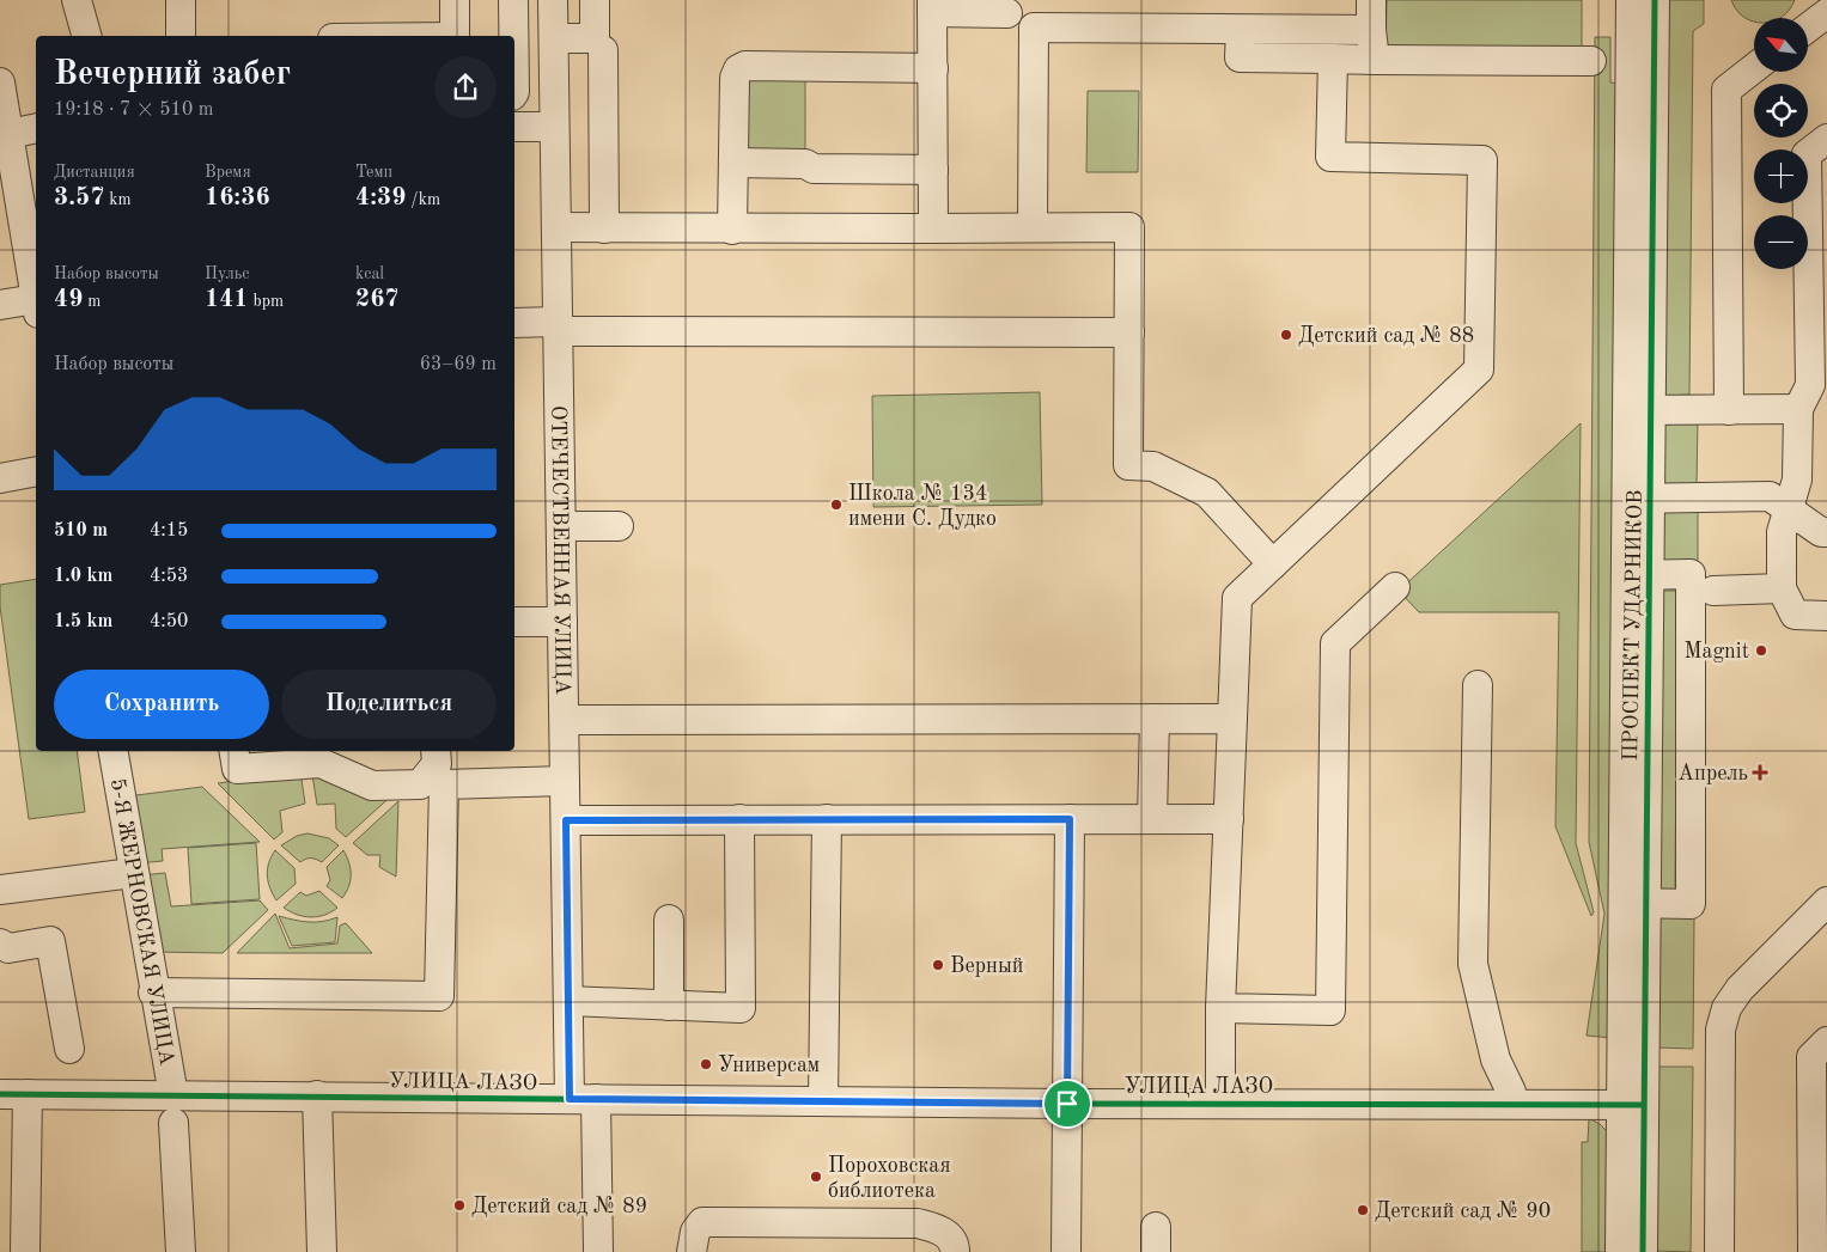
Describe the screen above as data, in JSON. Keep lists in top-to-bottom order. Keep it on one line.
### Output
{"streets":{"street":["ОТЕЧЕСТВЕННАЯ УЛИЦА","ПРОСПЕКТ УДАРНИКОВ","5-Я ЖЕРНОВСКАЯ УЛИЦА","УЛИЦА ЛАЗО"]},"crossings":[["ОТЕЧЕСТВЕННАЯ УЛИЦА","УЛИЦА ЛАЗО"],["ПРОСПЕКТ УДАРНИКОВ","УЛИЦА ЛАЗО"],["5-Я ЖЕРНОВСКАЯ УЛИЦА","УЛИЦА ЛАЗО"]],"places":{"other":["Детский сад № 88","Школа № 134 имени С. Дудко","Magnit","Верный","Универсам","Пороховская библиотека","Детский сад № 89","Детский сад № 90"],"health":["Апрель"]},"north":"top left","page":{"map_buttons":["+","−"],"heading":["Вечерний забег","19:18 · 7 × 510 m"],"stats":[["Дистанция","3.57 km"],["Время","16:36"],["Темп","4:39 /km"],["Набор высоты","49 m"],["Пульс","141 bpm"],["kcal","267"]],"chart":["Набор высоты","63–69 m"],"list":[{"name":"510 m","note":"4:15"},{"name":"1.0 km","note":"4:53"},{"name":"1.5 km","note":"4:50"}],"buttons":["Сохранить","Поделиться"]}}
